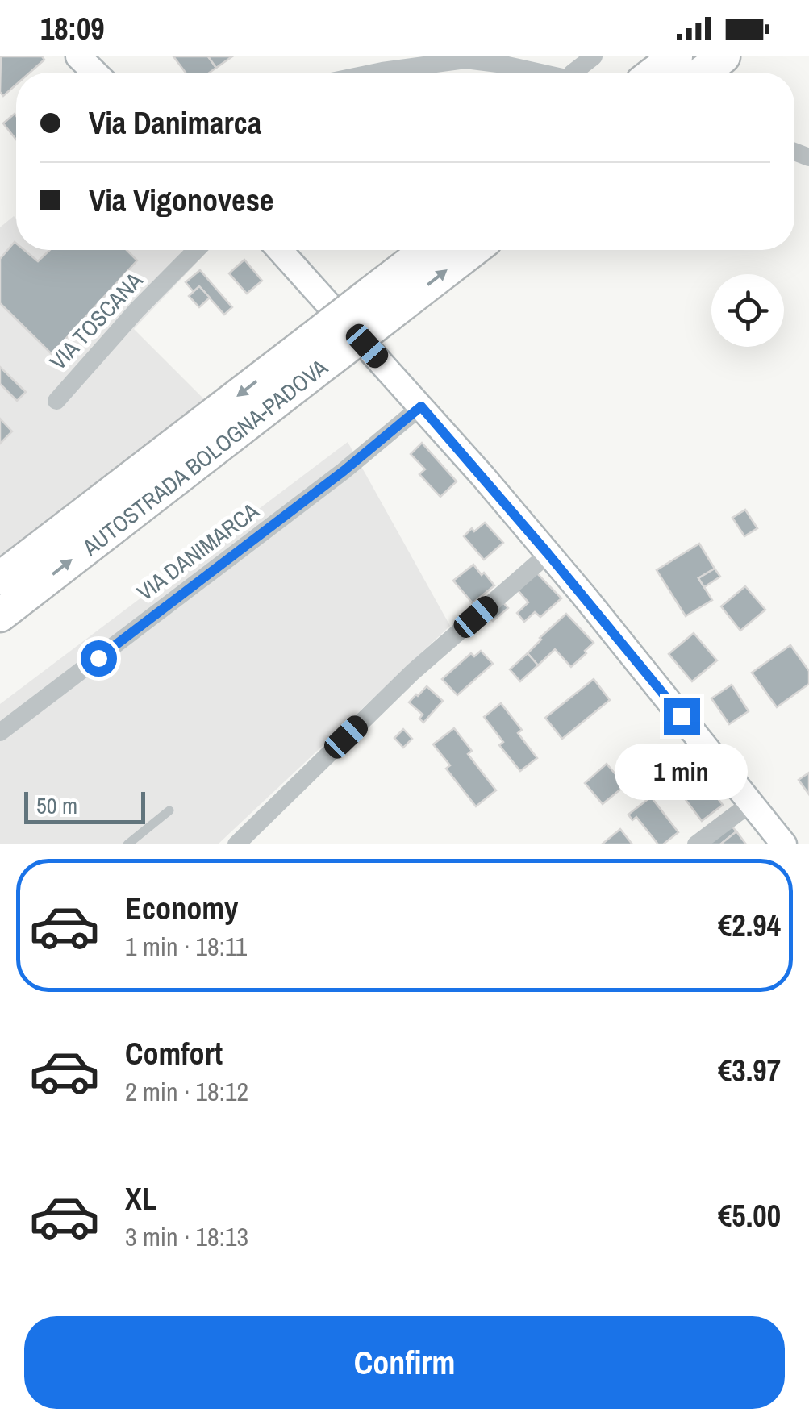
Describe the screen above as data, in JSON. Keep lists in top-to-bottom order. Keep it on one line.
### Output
{"streets":{"highway":["AUTOSTRADA BOLOGNA-PADOVA"],"street":["VIA TOSCANA","VIA DANIMARCA"]},"scale_bar":"50 m","page":{"status":"18:09","banner":["Via Danimarca","Via Vigonovese"],"bubble":"1 min","scale":"50 m","list":[{"name":"Economy","note":"1 min · 18:11","value":"€2.94"},{"name":"Comfort","note":"2 min · 18:12","value":"€3.97"},{"name":"XL","note":"3 min · 18:13","value":"€5.00"}],"buttons":"Confirm"}}
